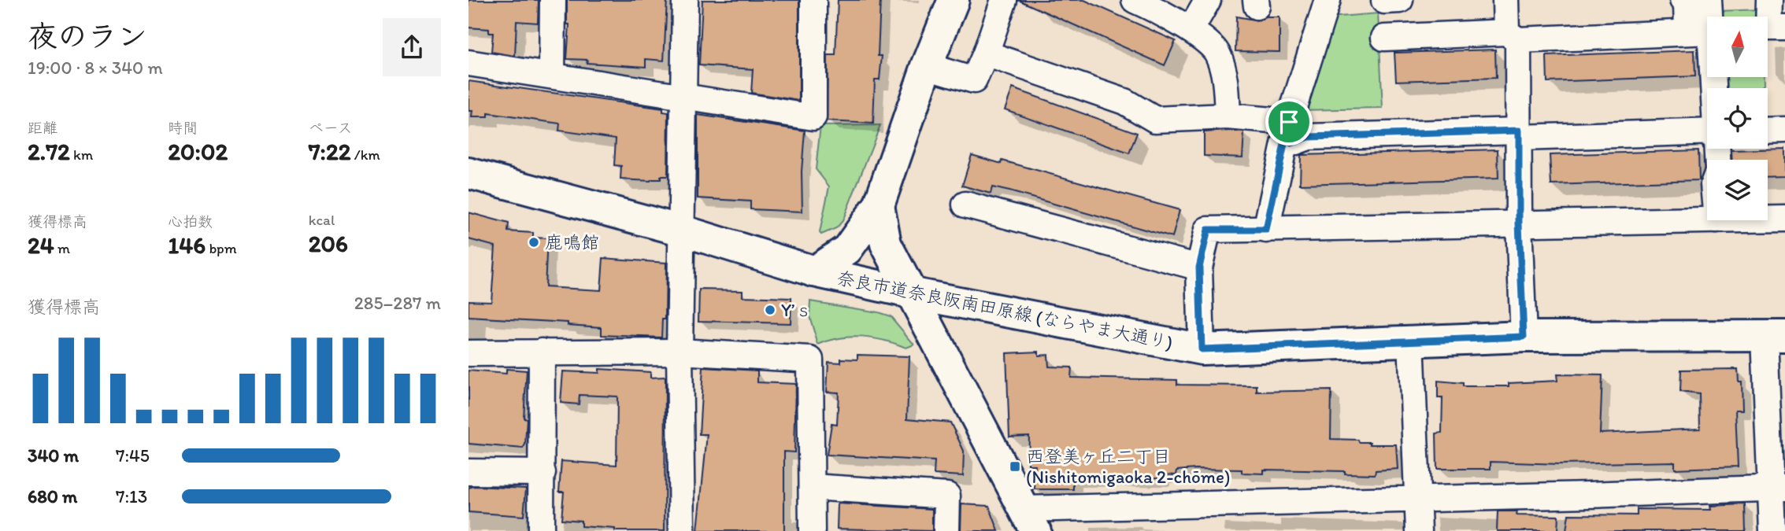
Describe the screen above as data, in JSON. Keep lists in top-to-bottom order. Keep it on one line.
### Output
{"streets":{"street":["奈良市道奈良阪南田原線 (ならやま大通り)"]},"places":{"other":["鹿鳴館","Y’ｓ"],"transit":["西登美ヶ丘二丁目 (Nishitomigaoka 2-chōme)"]},"north":"top","page":{"heading":["夜のラン","19:00 · 8 × 340 m"],"stats":[["距離","2.72 km"],["時間","20:02"],["ペース","7:22 /km"],["獲得標高","24 m"],["心拍数","146 bpm"],["kcal","206"]],"chart":["獲得標高","285–287 m"],"list":[{"name":"340 m","note":"7:45"},{"name":"680 m","note":"7:13"}]}}
